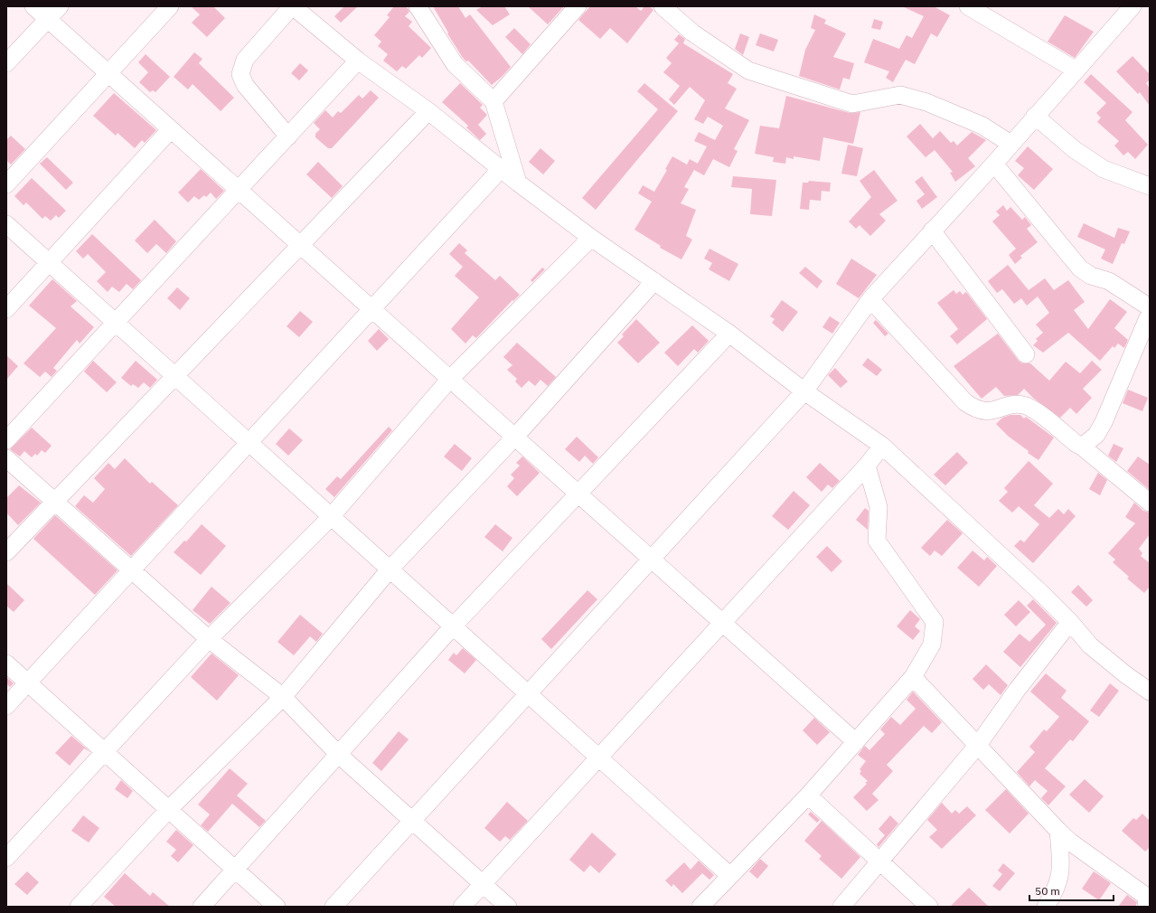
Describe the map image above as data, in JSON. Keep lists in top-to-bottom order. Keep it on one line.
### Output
{"scale_bar":"50 m"}
